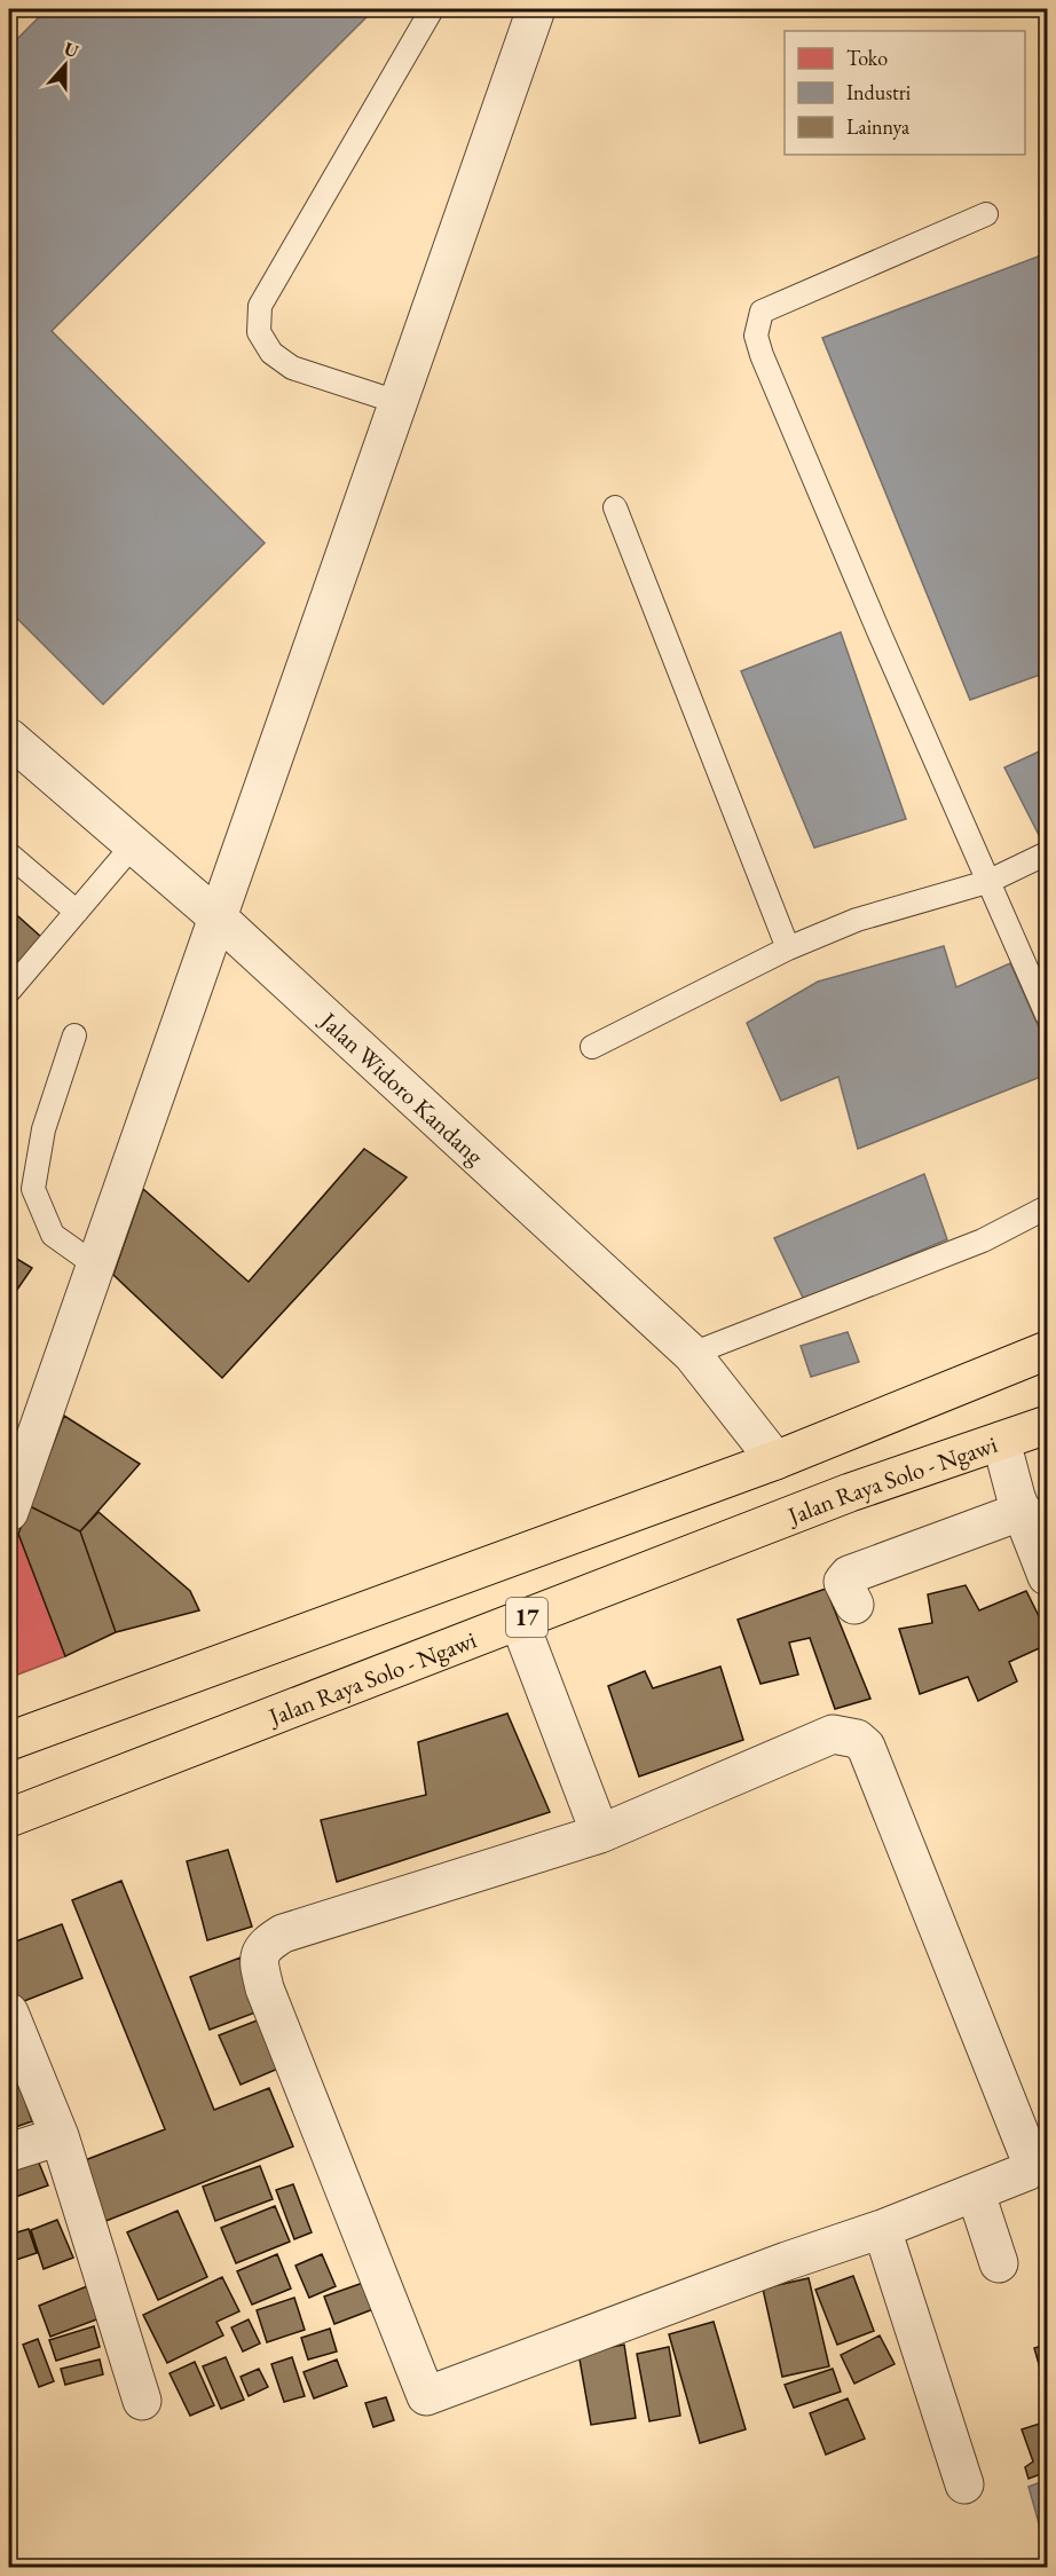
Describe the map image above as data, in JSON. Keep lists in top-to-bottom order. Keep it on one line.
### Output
{"streets":{"highway":["Jalan Raya Solo - Ngawi","17"],"street":["Jalan Widoro Kandang"]},"legend":["Toko","Industri","Lainnya"],"north":"top"}
